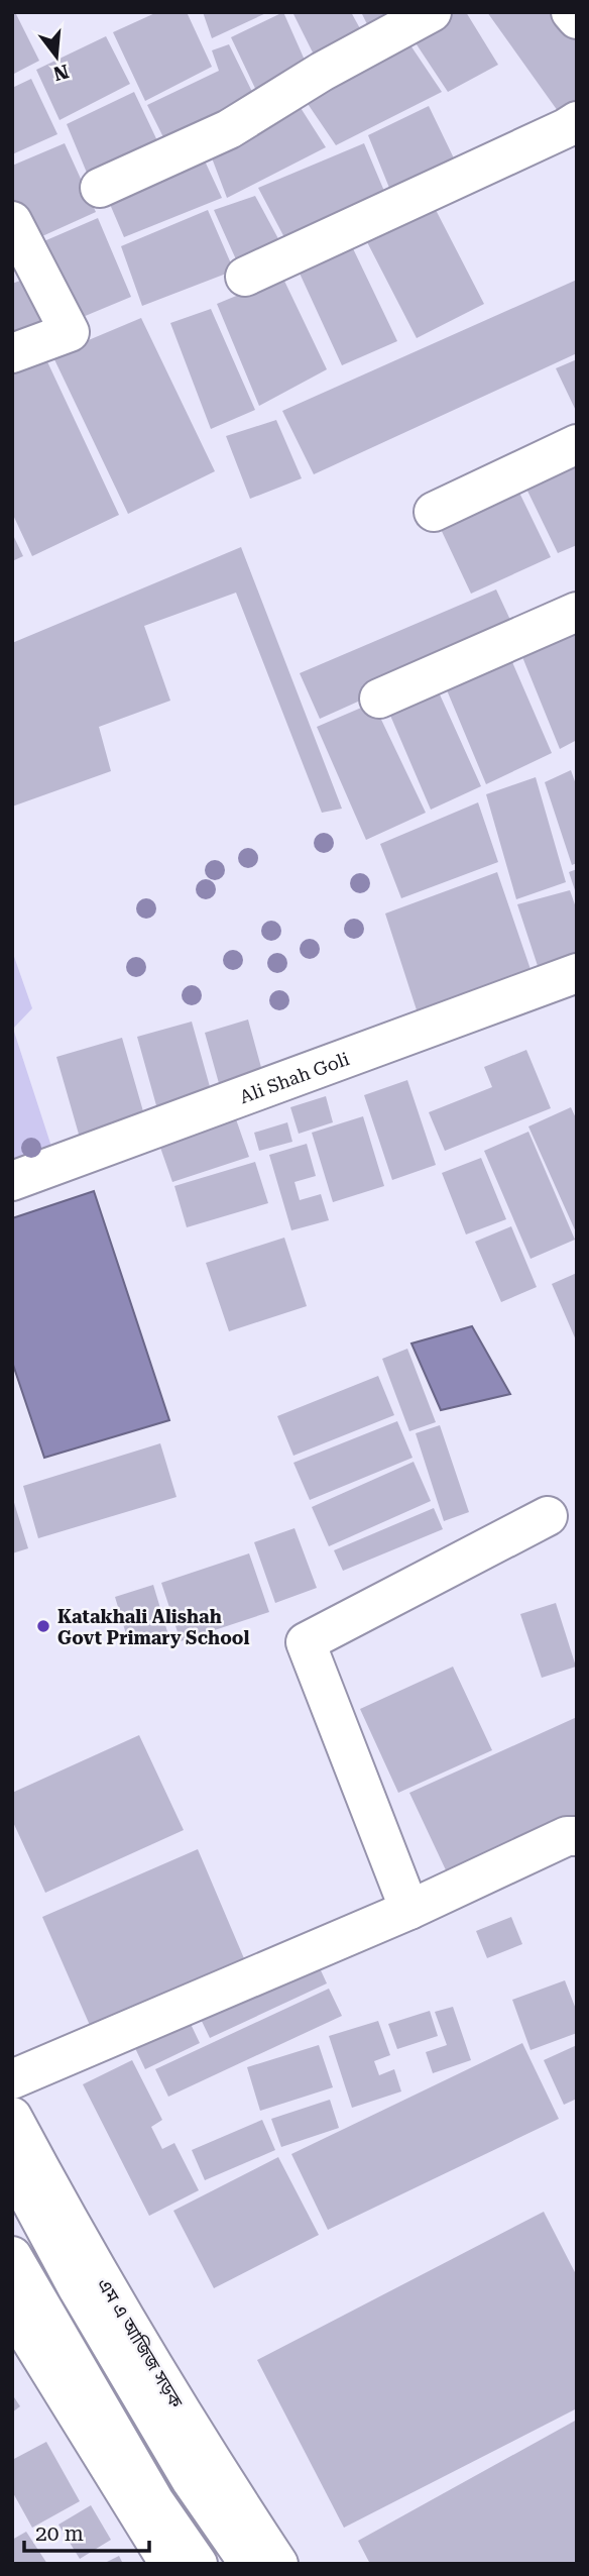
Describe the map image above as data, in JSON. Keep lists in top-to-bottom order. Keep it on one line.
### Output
{"streets":{"main road":["Ali Shah Goli","এম এ আজিজ সড়ক"]},"places":["Katakhali Alishah Govt Primary School"],"scale_bar":"20 m","north":"bottom"}
